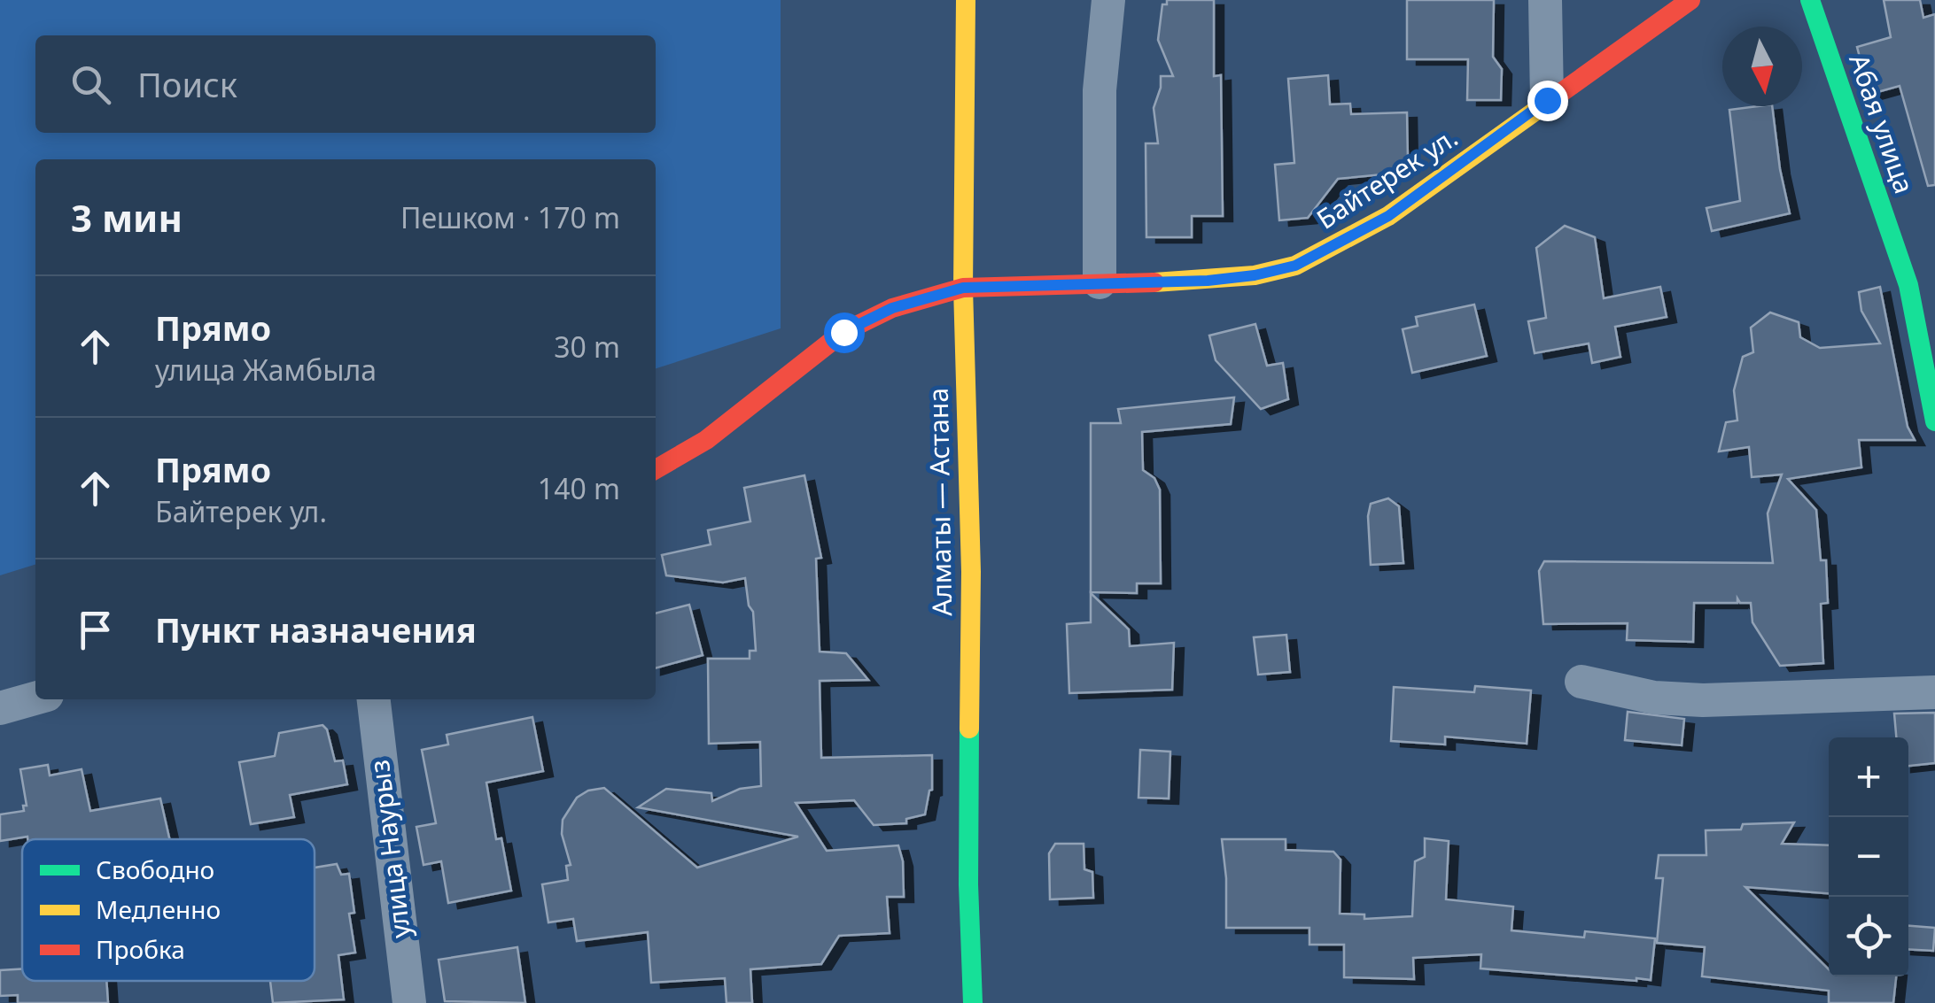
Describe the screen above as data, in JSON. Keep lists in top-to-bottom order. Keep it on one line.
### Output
{"streets":{"main road":["Абая улица","Байтерек ул.","Алматы — Астана"],"street":["улица Наурыз"]},"crossings":[["Байтерек ул.","Алматы — Астана"]],"legend":["Свободно","Медленно","Пробка"],"north":"bottom","page":{"search":"Поиск","heading":["3 мин","Пешком · 170 m"],"list":[["Прямо","улица Жамбыла","30 m"],["Прямо","Байтерек ул.","140 m"],"Пункт назначения"],"map_buttons":["+","−"]}}
